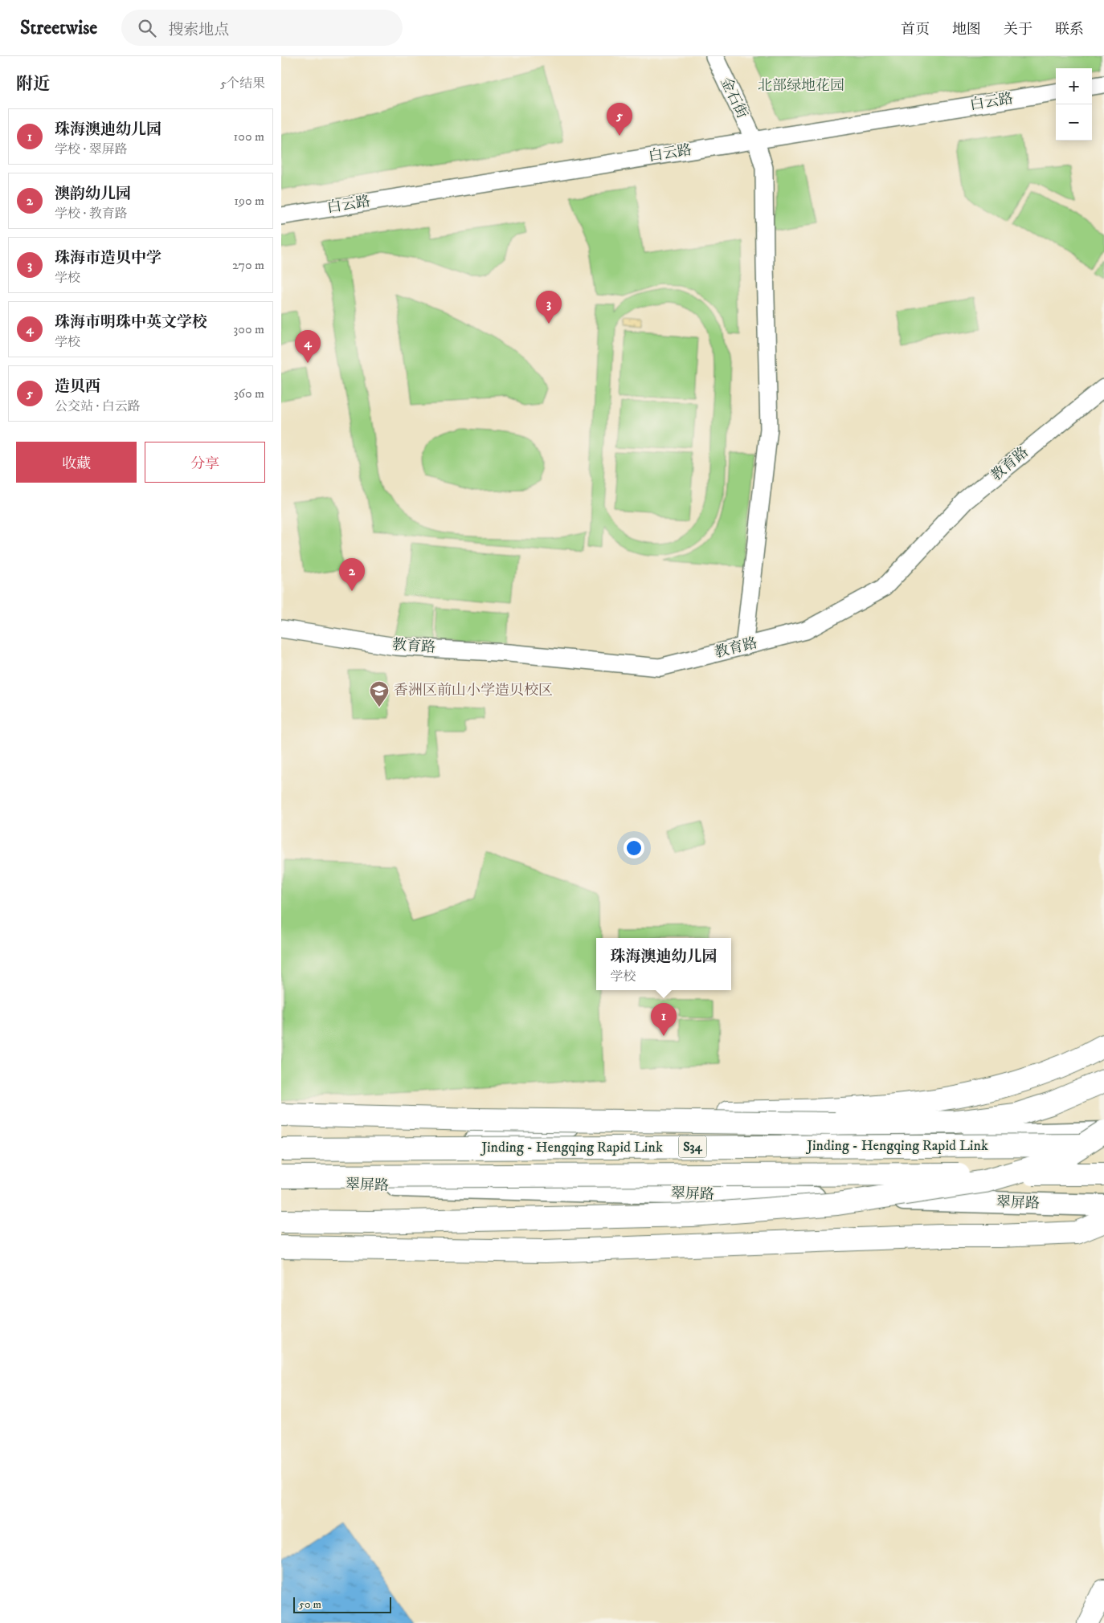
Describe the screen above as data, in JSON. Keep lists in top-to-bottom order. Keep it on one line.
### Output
{"streets":{"highway":["Jinding - Hengqing Rapid Link","S34"],"main road":["翠屏路"],"street":["金石街","白云路","教育路"]},"crossings":[["金石街","白云路"],["金石街","教育路"]],"parks":["北部绿地花园"],"places":{"school or university":["香洲区前山小学造贝校区"]},"scale_bar":"50 m","page":{"header":"Streetwise","search":"搜索地点","nav":["首页","地图","关于","联系"],"heading":["附近","5个结果"],"map_buttons":["+","−"],"pins":["5","3","4","2","1"],"list":[{"mark":"1","name":"珠海澳迪幼儿园","note":"学校 · 翠屏路","value":"100 m"},{"mark":"2","name":"澳韵幼儿园","note":"学校 · 教育路","value":"190 m"},{"mark":"3","name":"珠海市造贝中学","note":"学校","value":"270 m"},{"mark":"4","name":"珠海市明珠中英文学校","note":"学校","value":"300 m"},{"mark":"5","name":"造贝西","note":"公交站 · 白云路","value":"360 m"}],"buttons":["收藏","分享"],"popup":["珠海澳迪幼儿园","学校"],"scale":"50 m"}}
